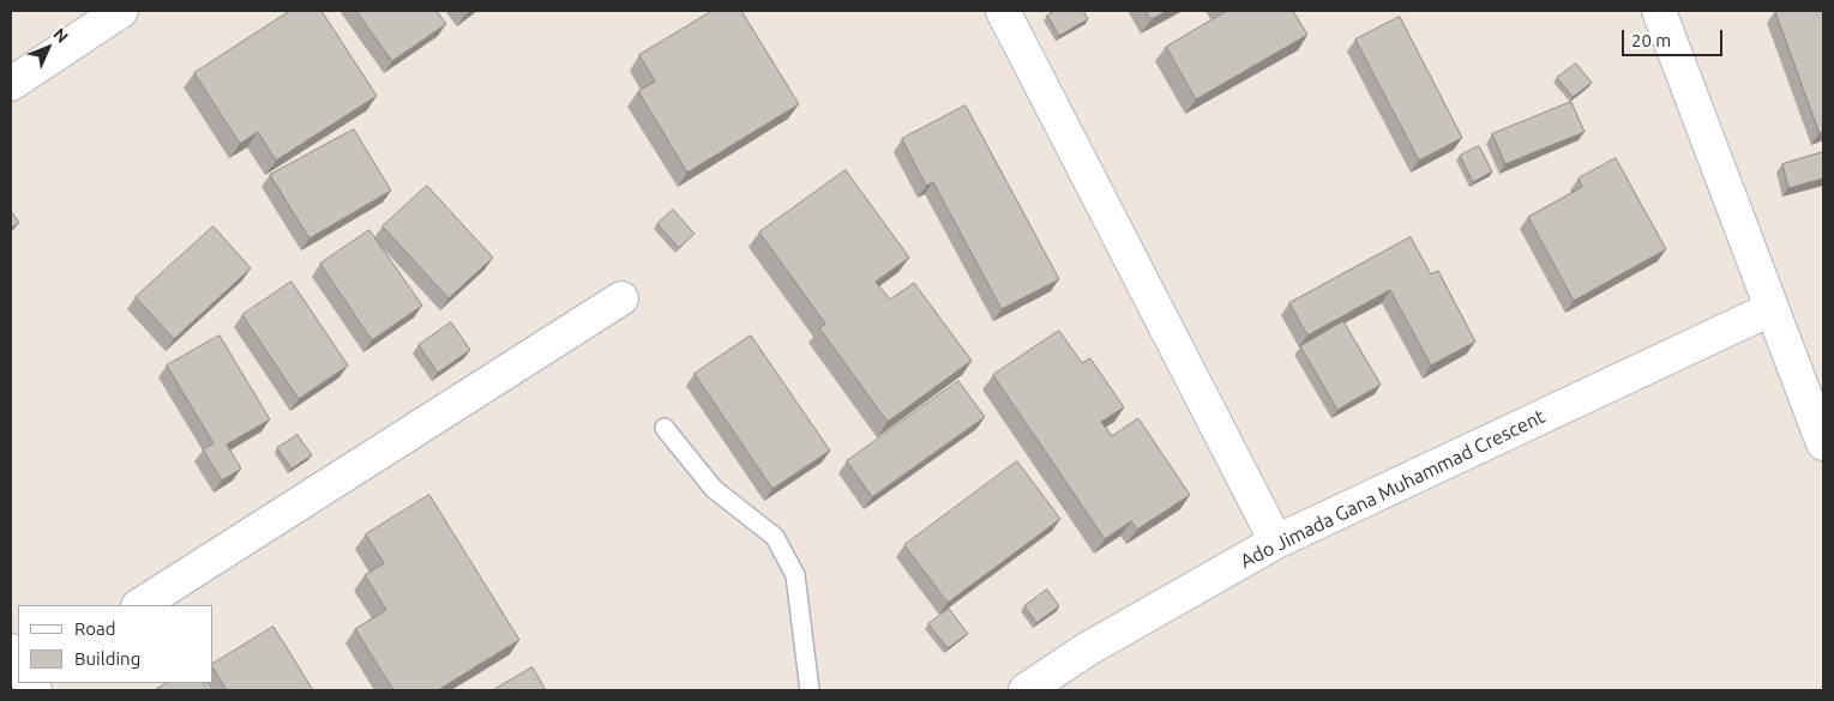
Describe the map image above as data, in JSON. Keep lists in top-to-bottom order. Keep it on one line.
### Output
{"streets":{"street":["Ado Jimada Gana Muhammad Crescent"]},"legend":["Road","Building"],"scale_bar":"20 m","north":"top right"}
